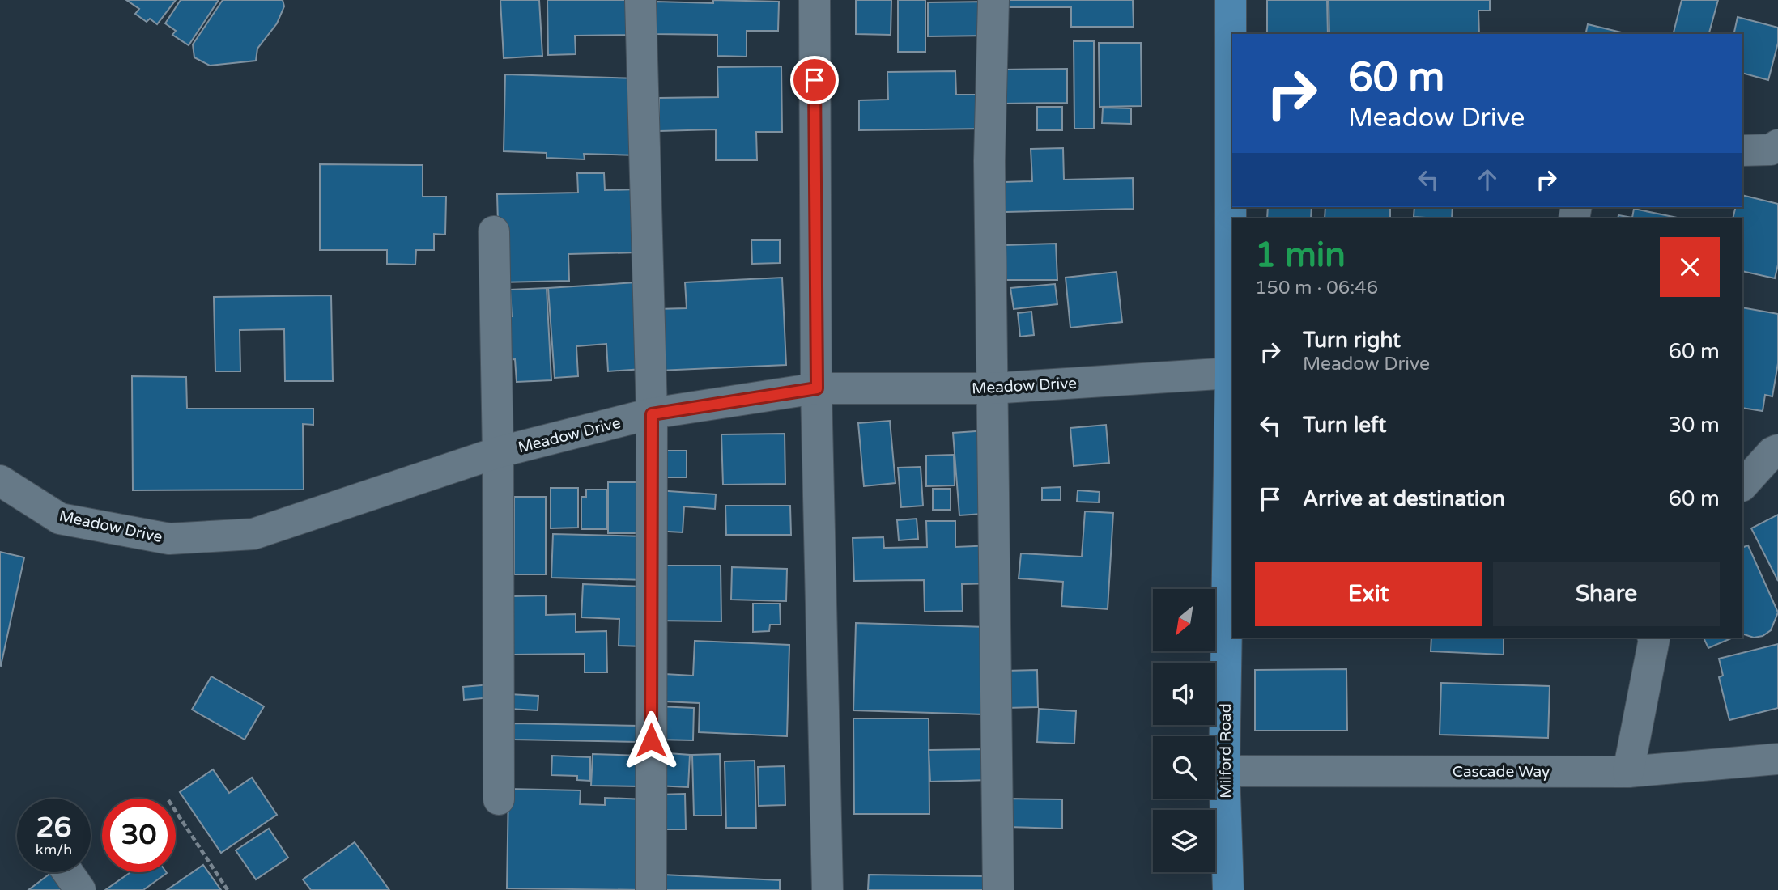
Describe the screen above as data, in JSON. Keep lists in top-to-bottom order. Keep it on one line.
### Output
{"streets":{"main road":["Milford Road"],"street":["Meadow Drive","Cascade Way"]},"crossings":[["Meadow Drive","Milford Road"],["Milford Road","Cascade Way"]],"north":"bottom left","page":{"turn":["60 m","Meadow Drive"],"heading":["1 min","150 m · 06:46"],"list":[{"name":"Turn right","note":"Meadow Drive","value":"60 m"},{"name":"Turn left","value":"30 m"},{"name":"Arrive at destination","value":"60 m"}],"buttons":["Exit","Share"],"speed":"26 km/h","limit":"30"}}
